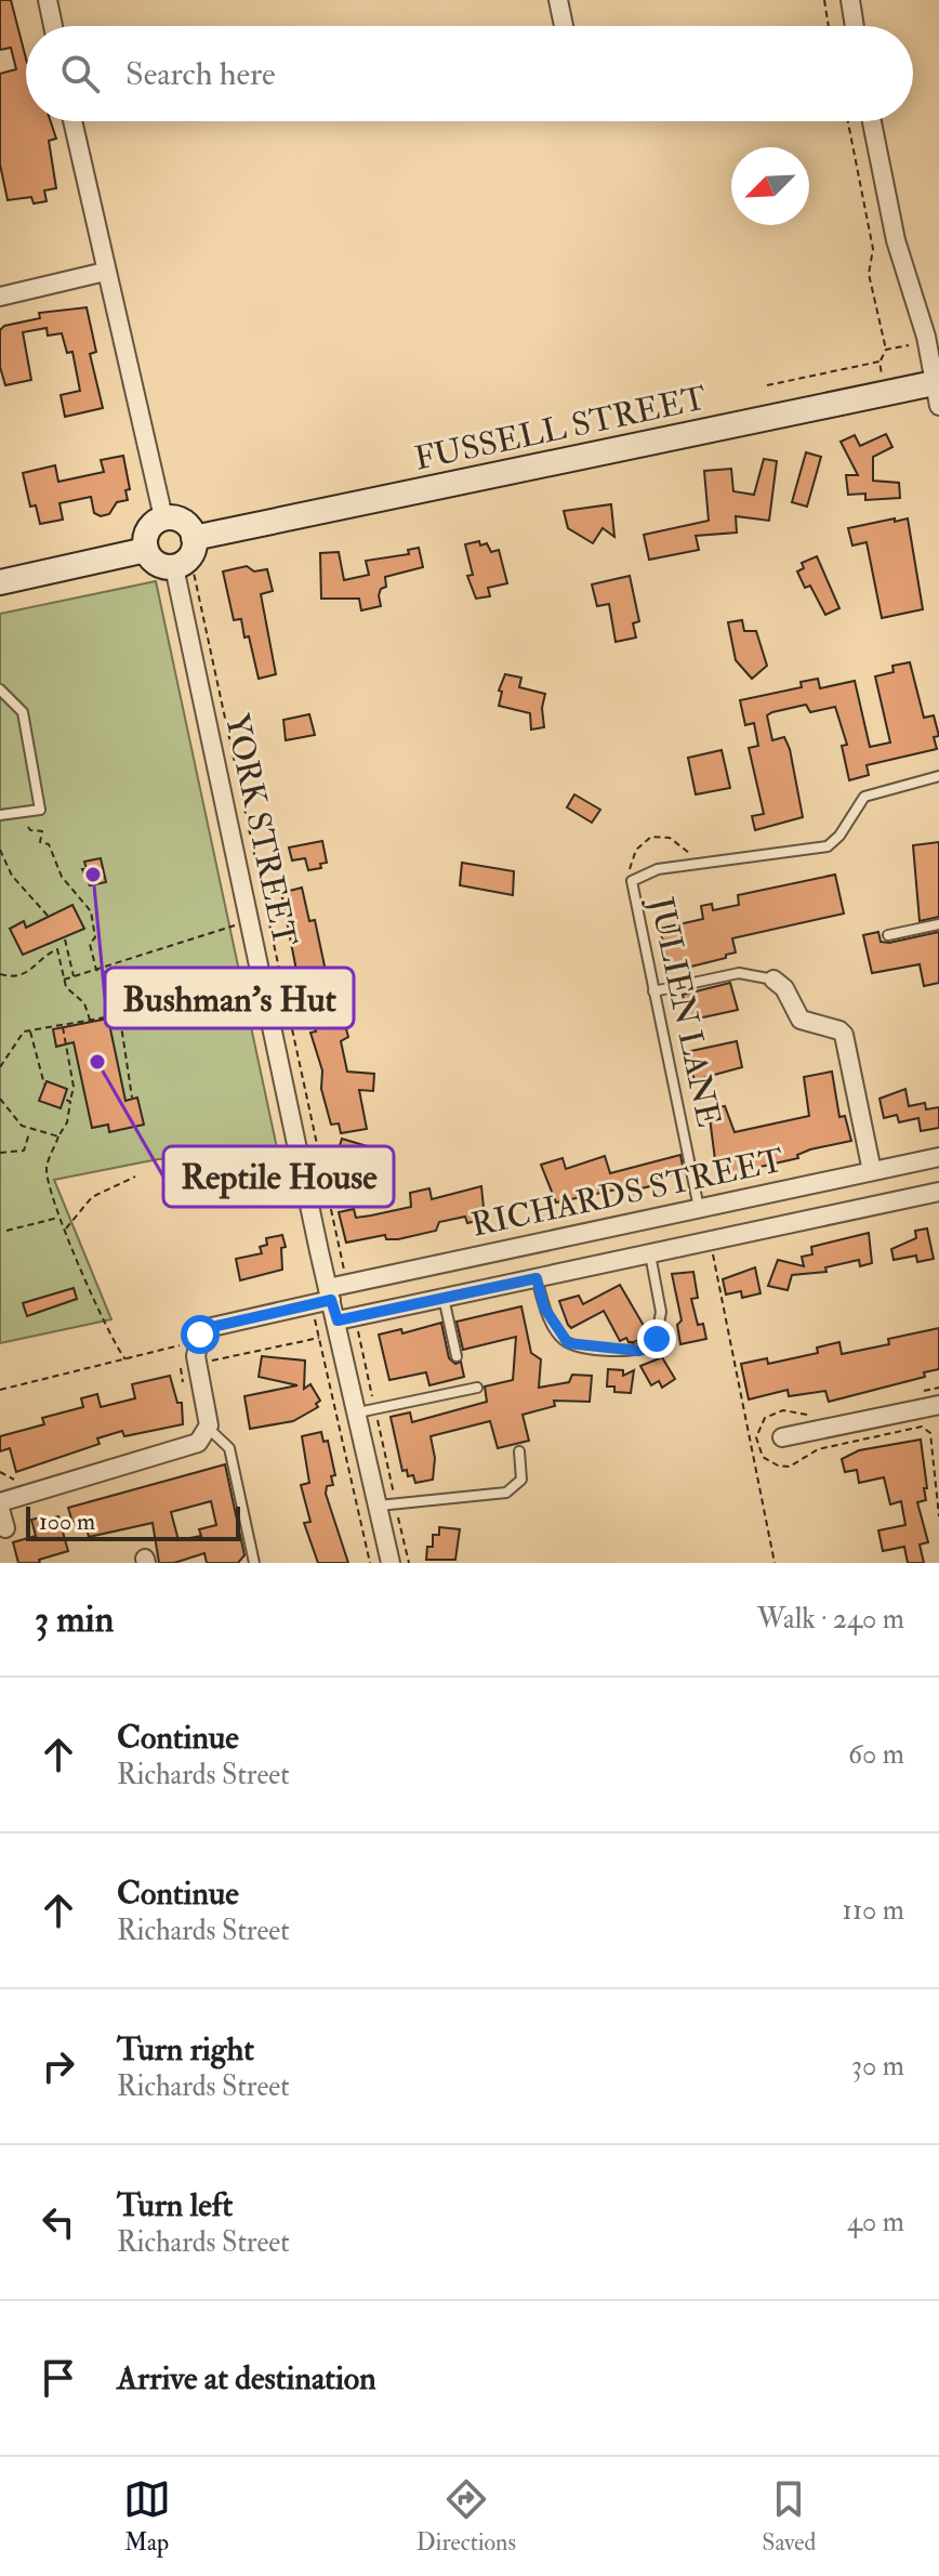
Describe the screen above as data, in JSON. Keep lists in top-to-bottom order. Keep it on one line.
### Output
{"streets":{"street":["FUSSELL STREET","YORK STREET","RICHARDS STREET"],"lane":["JULIEN LANE"]},"crossings":[["FUSSELL STREET","YORK STREET"],["YORK STREET","RICHARDS STREET"],["JULIEN LANE","RICHARDS STREET"]],"places":["Bushman's Hut","Reptile House"],"scale_bar":"100 m","north":"bottom left","page":{"search":"Search here","scale":"100 m","heading":["3 min","Walk · 240 m"],"list":[["Continue","Richards Street","60 m"],["Continue","Richards Street","110 m"],["Turn right","Richards Street","30 m"],["Turn left","Richards Street","40 m"],"Arrive at destination"],"nav":["Map","Directions","Saved"]}}
